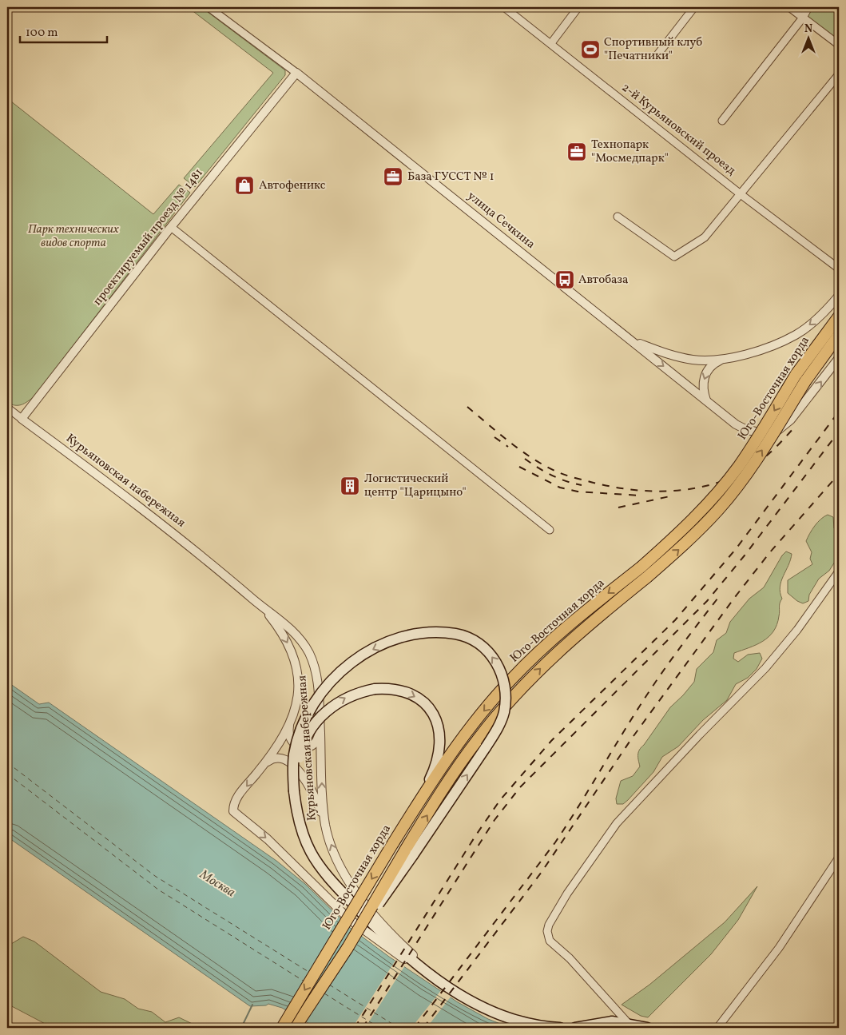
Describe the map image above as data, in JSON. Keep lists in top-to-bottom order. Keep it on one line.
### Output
{"streets":{"main road":["Юго-Восточная хорда","Курьяновская набережная"],"street":["2-й Курьяновский проезд","улица Сечкина","проектируемый проезд № 1481"]},"crossings":[["улица Сечкина","проектируемый проезд № 1481"],["проектируемый проезд № 1481","Курьяновская набережная"]],"water":["Москва"],"parks":["Парк технических видов спорта"],"places":{"sports":["Спортивный клуб \"Печатники\""],"office":["Технопарк \"Мосмедпарк\"","База ГУССТ № 1"],"shop":["Автофеникс"],"bus stop":["Автобаза"],"building":["Логистический центр \"Царицыно\""]},"scale_bar":"100 m","north":"top"}
